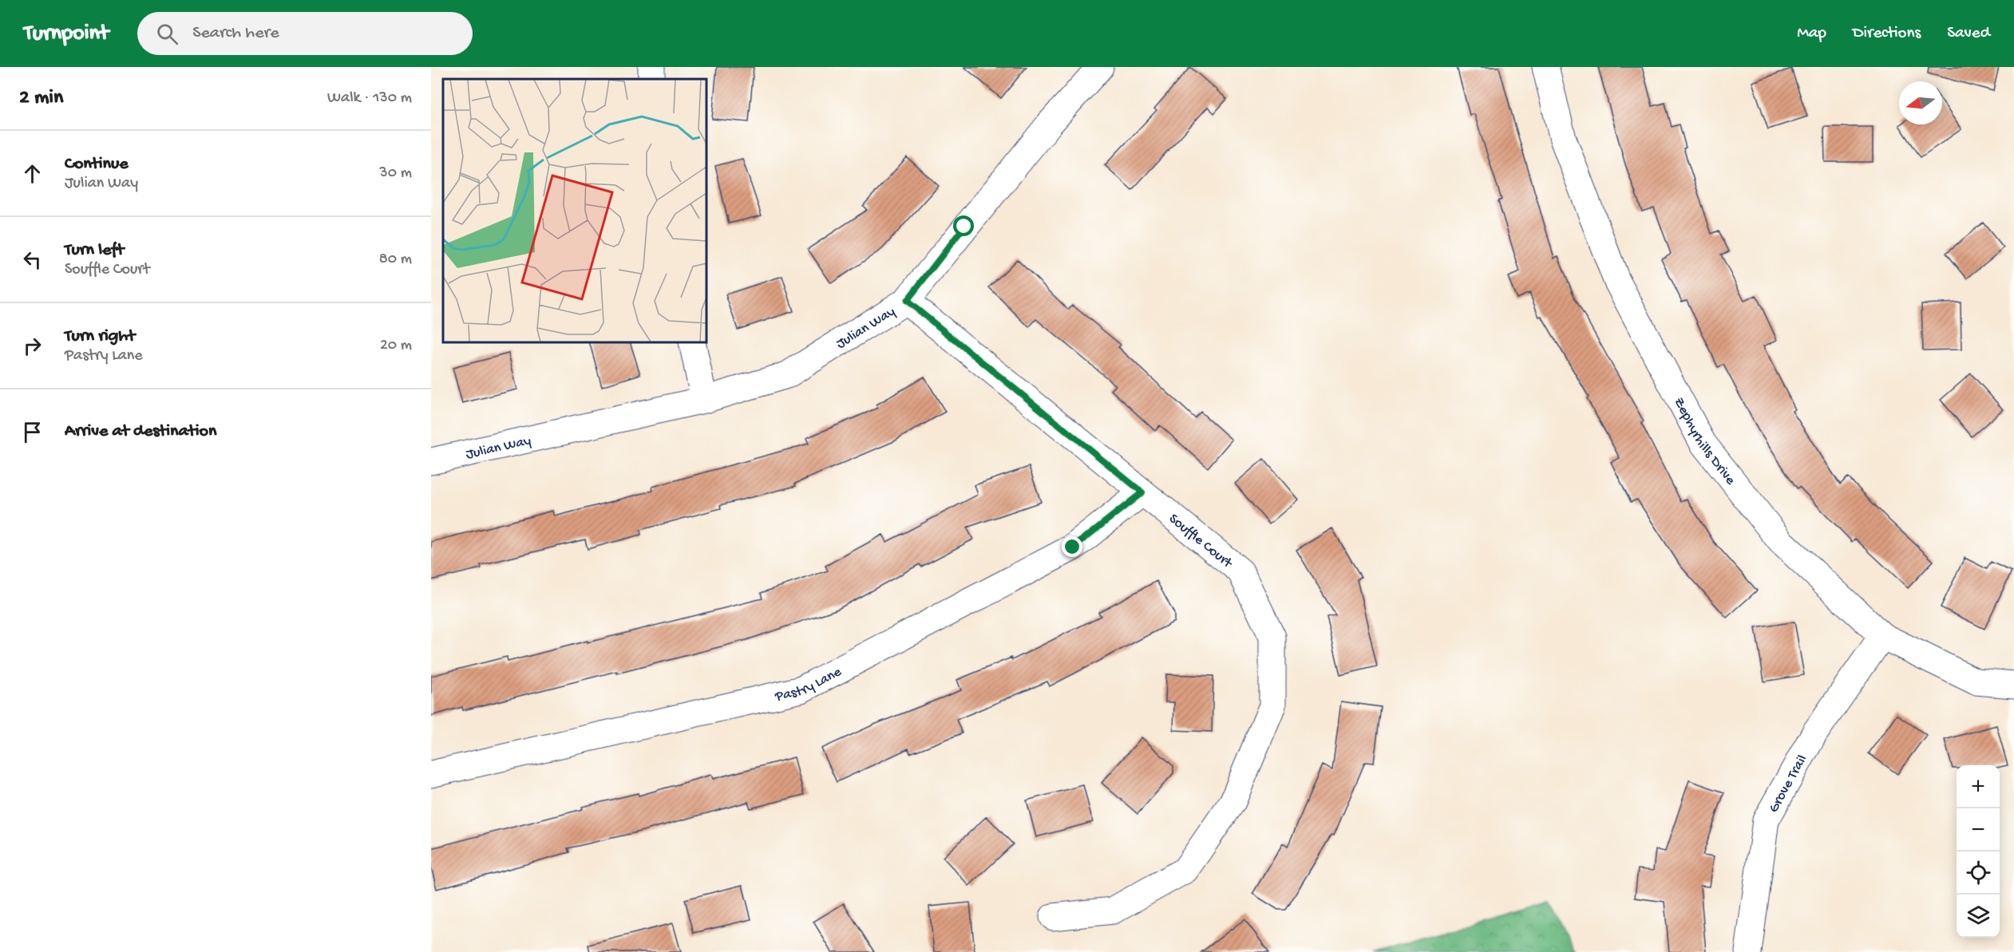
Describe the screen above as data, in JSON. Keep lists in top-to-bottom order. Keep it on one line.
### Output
{"streets":{"street":["Julian Way","Zephyrhills Drive","Souffle Court","Pastry Lane","Grove Trail"]},"crossings":[["Julian Way","Souffle Court"],["Zephyrhills Drive","Grove Trail"],["Souffle Court","Pastry Lane"]],"north":"left","page":{"header":"Turnpoint","search":"Search here","nav":["Map","Directions","Saved"],"heading":["2 min","Walk · 130 m"],"list":[["Continue","Julian Way","30 m"],["Turn left","Souffle Court","80 m"],["Turn right","Pastry Lane","20 m"],"Arrive at destination"],"map_buttons":["+","−"]}}
